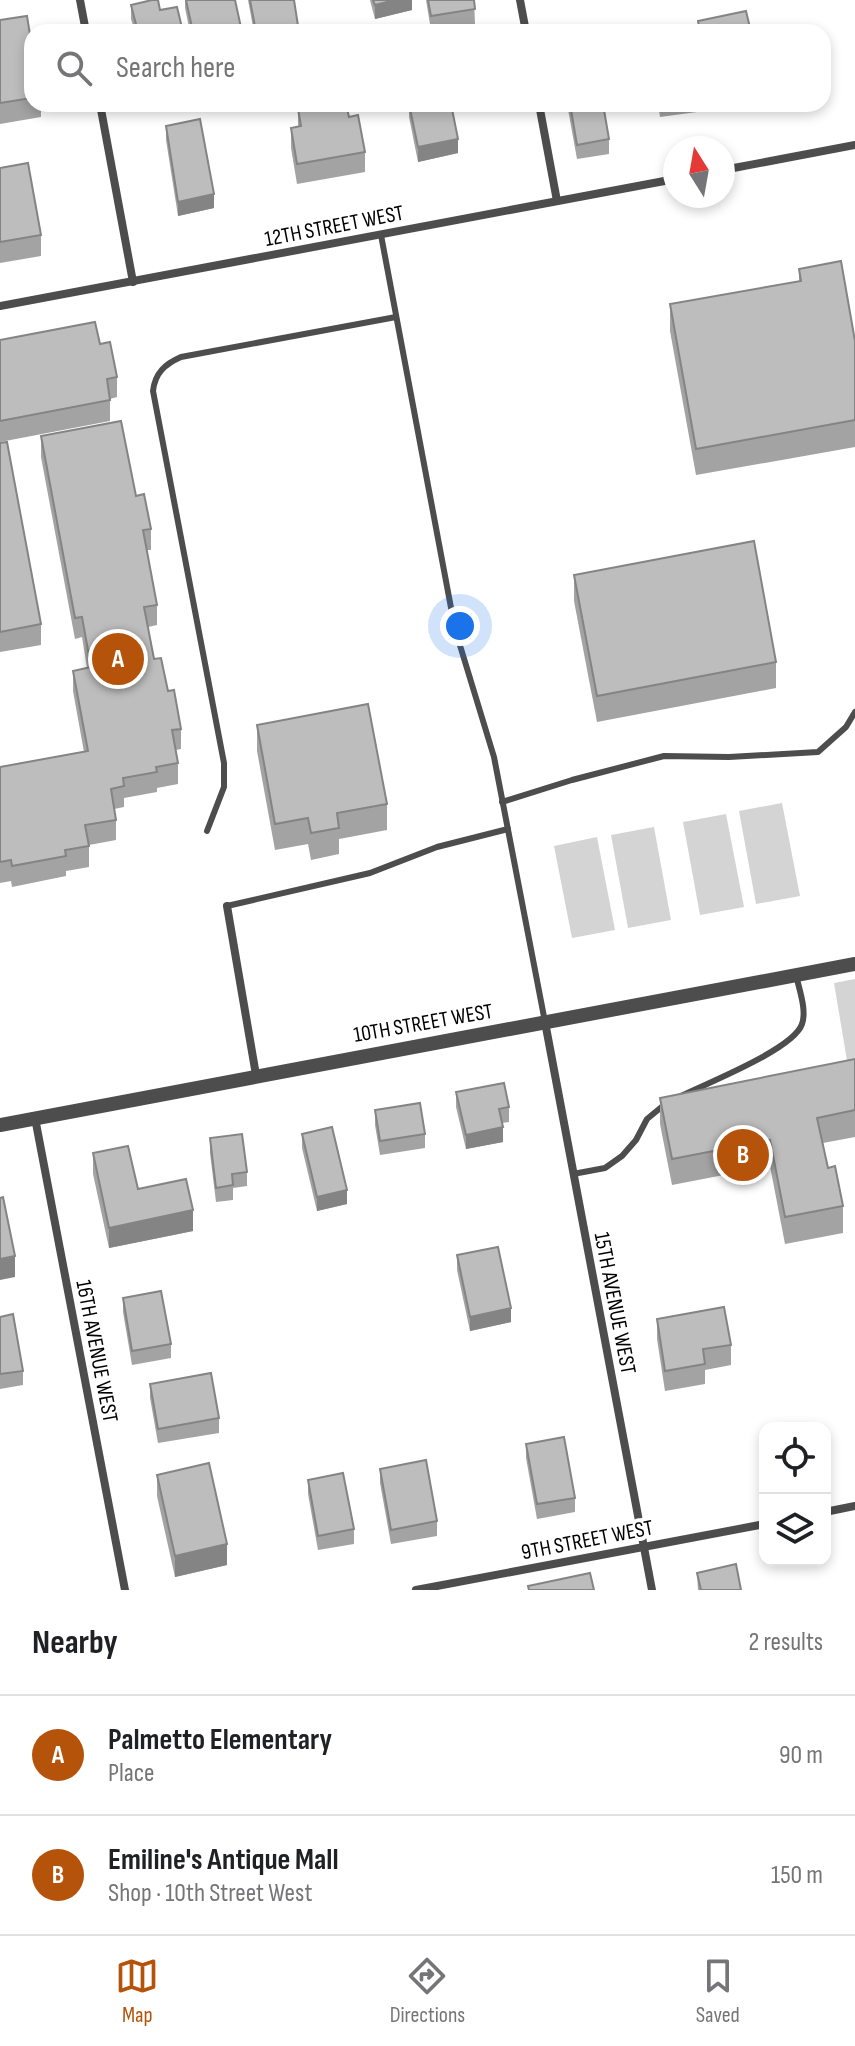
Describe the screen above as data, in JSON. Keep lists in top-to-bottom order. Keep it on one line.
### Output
{"streets":{"street":["12TH STREET WEST","10TH STREET WEST","15TH AVENUE WEST","16TH AVENUE WEST","9TH STREET WEST"]},"crossings":[["10TH STREET WEST","15TH AVENUE WEST"],["10TH STREET WEST","16TH AVENUE WEST"],["15TH AVENUE WEST","9TH STREET WEST"]],"north":"top","page":{"search":"Search here","pins":["A","B"],"heading":["Nearby","2 results"],"list":[{"mark":"A","name":"Palmetto Elementary","note":"Place","value":"90 m"},{"mark":"B","name":"Emiline's Antique Mall","note":"Shop · 10th Street West","value":"150 m"}],"nav":["Map","Directions","Saved"]}}
